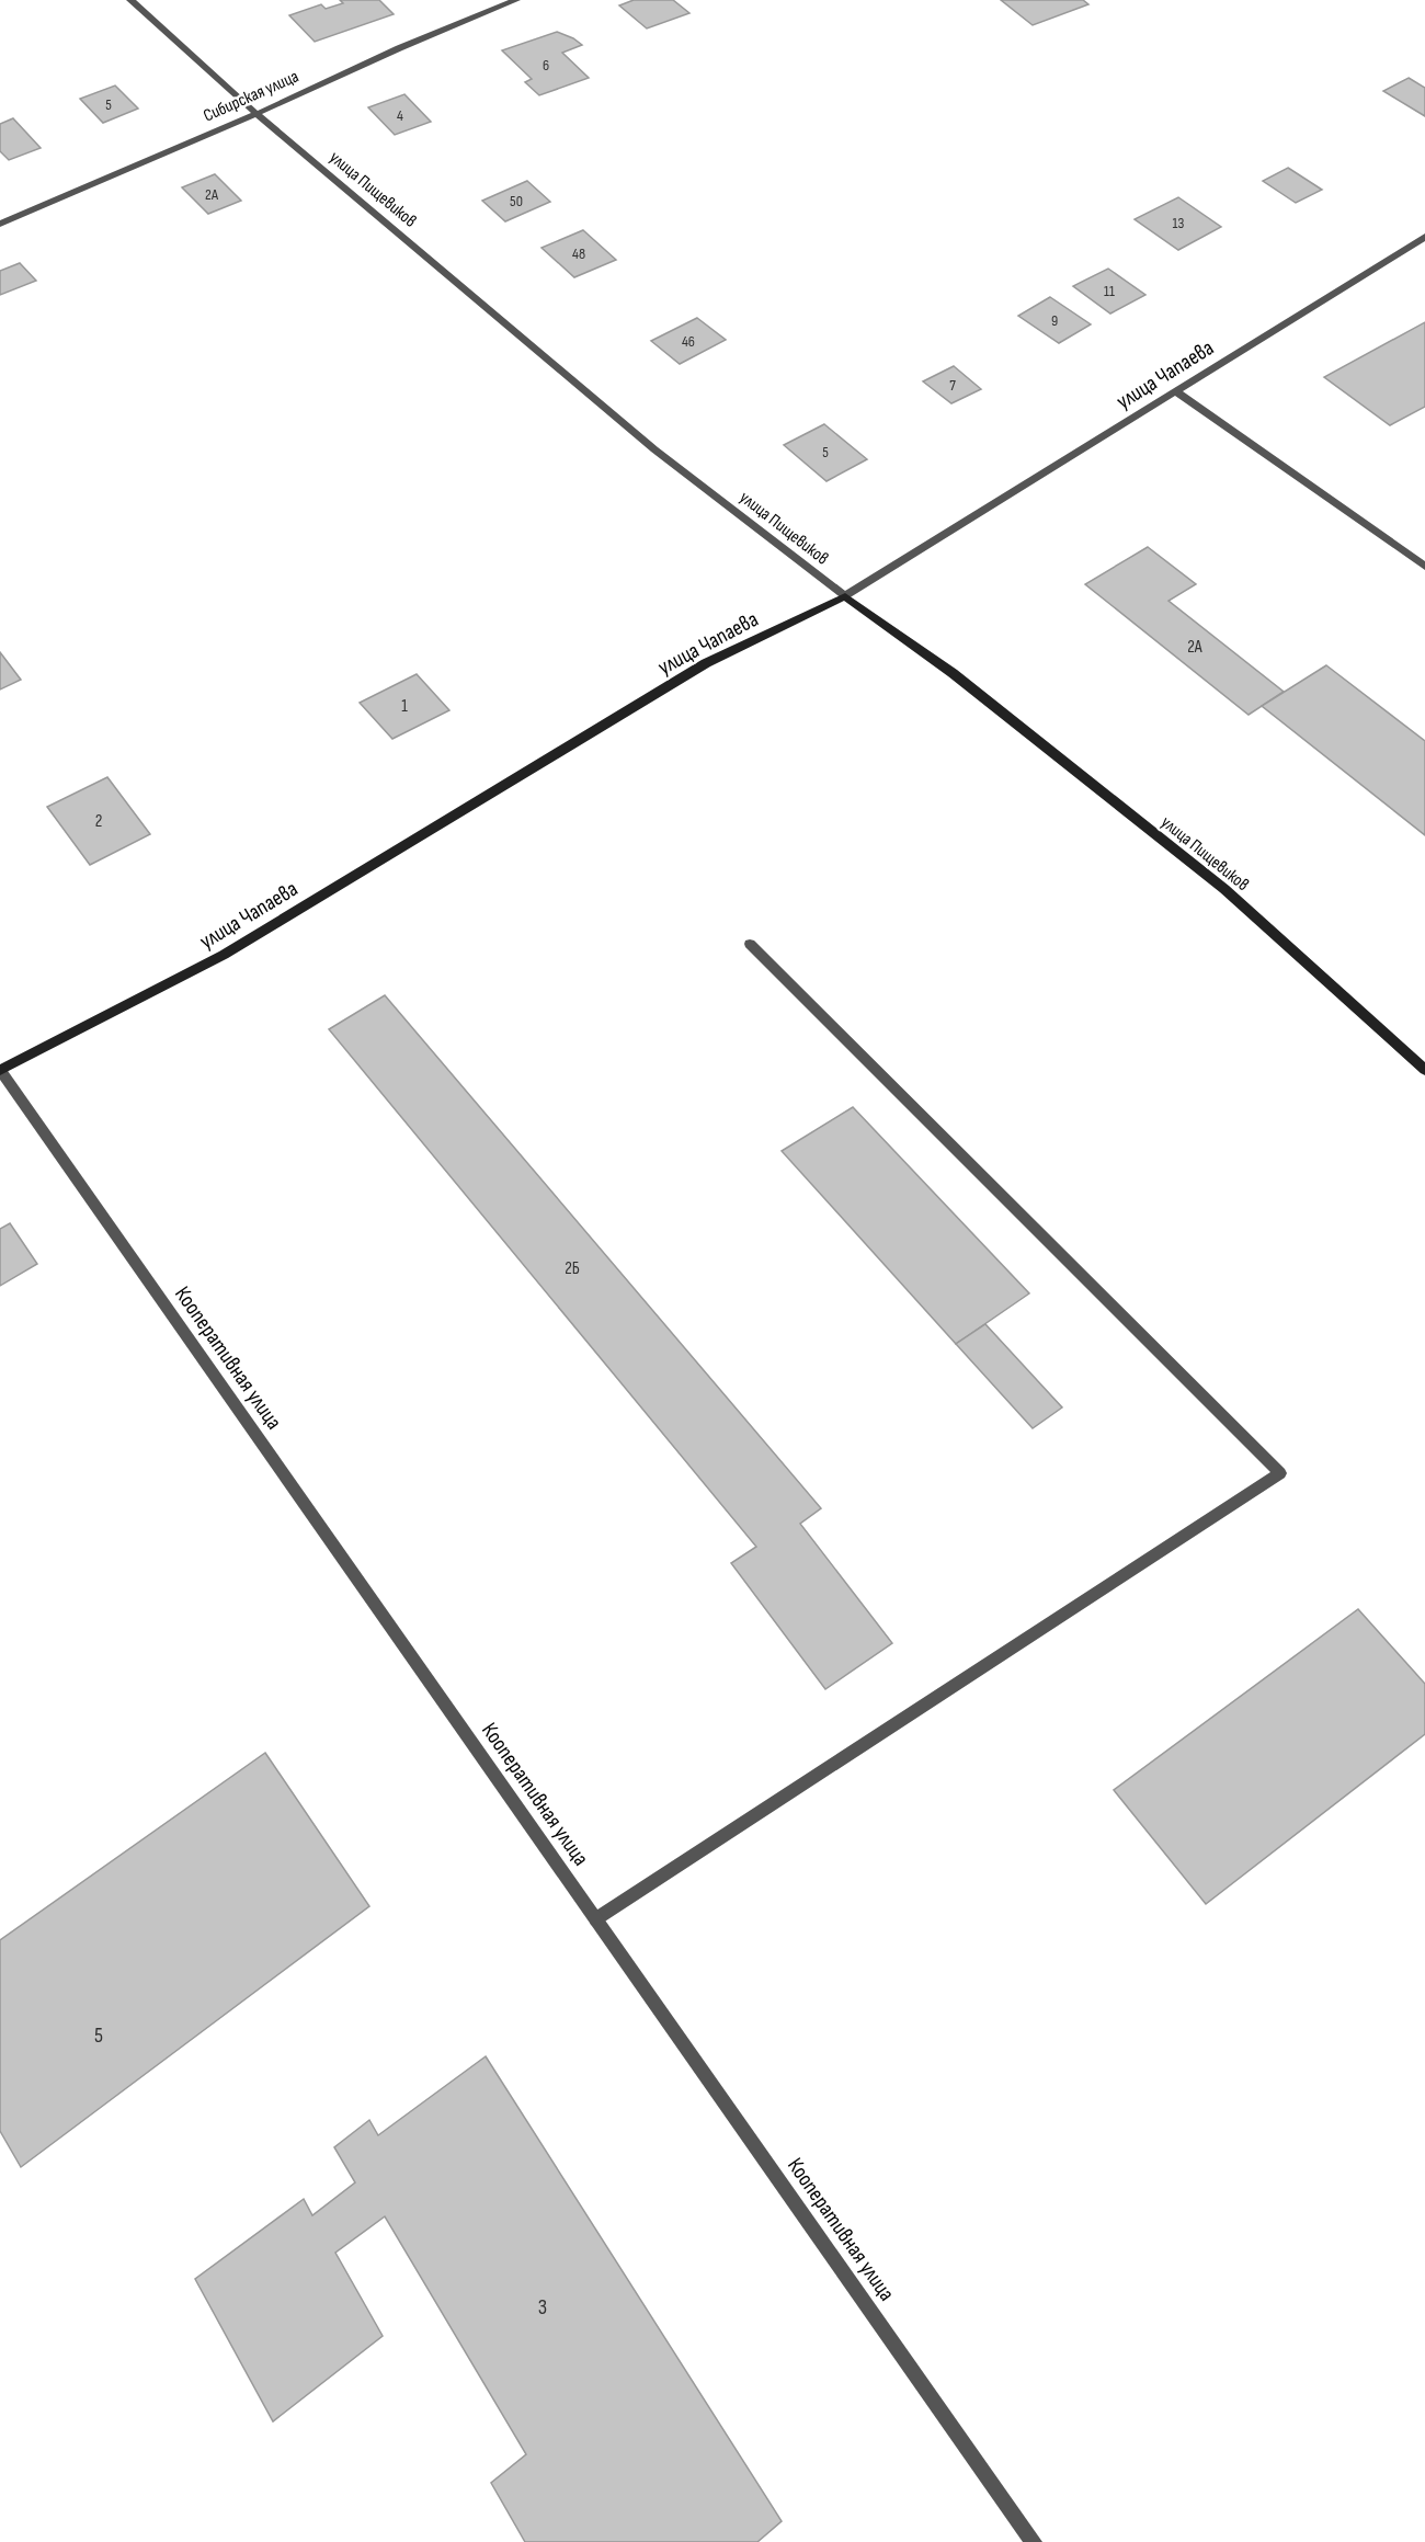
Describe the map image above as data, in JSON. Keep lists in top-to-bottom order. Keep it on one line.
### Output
{"streets":{"main road":["улица Пищевиков","улица Чапаева"],"street":["Сибирская улица","Кооперативная улица"]},"crossings":[["Сибирская улица","улица Пищевиков"],["улица Пищевиков","улица Чапаева"],["улица Чапаева","Кооперативная улица"]],"house_numbers":["6","5","4","2А","50","13","48","11","9","46","7","5","2А","1","2","2Б","5","3"]}
